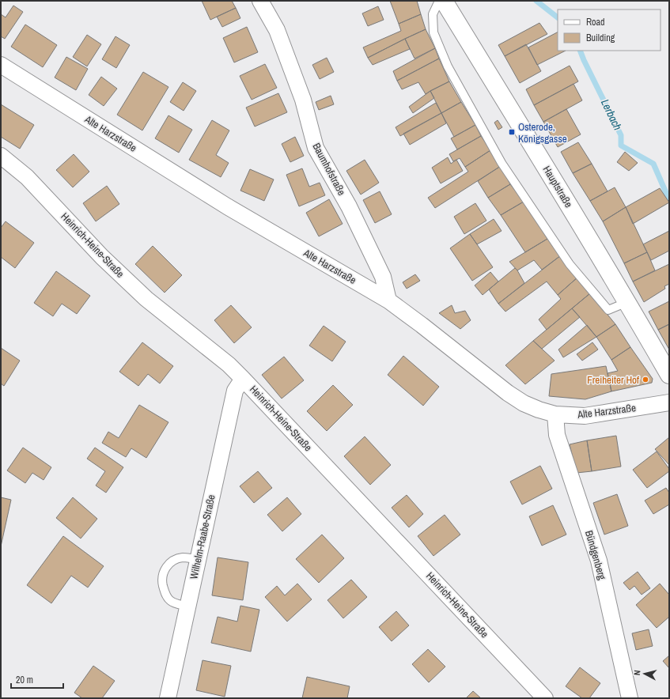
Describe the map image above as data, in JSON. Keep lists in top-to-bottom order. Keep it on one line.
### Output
{"streets":{"street":["Alte Harzstraße","Baumhofstraße","Hauptstraße","Heinrich-Heine-Straße","Wilhelm-Raabe-Straße","Bündgenberg"]},"crossings":[["Alte Harzstraße","Baumhofstraße"],["Alte Harzstraße","Bündgenberg"],["Heinrich-Heine-Straße","Wilhelm-Raabe-Straße"]],"water":["Lerbach"],"places":{"transit":["Osterode, Königsgasse"],"other":["Freiheiter Hof"]},"legend":["Road","Building"],"scale_bar":"20 m","north":"left"}
